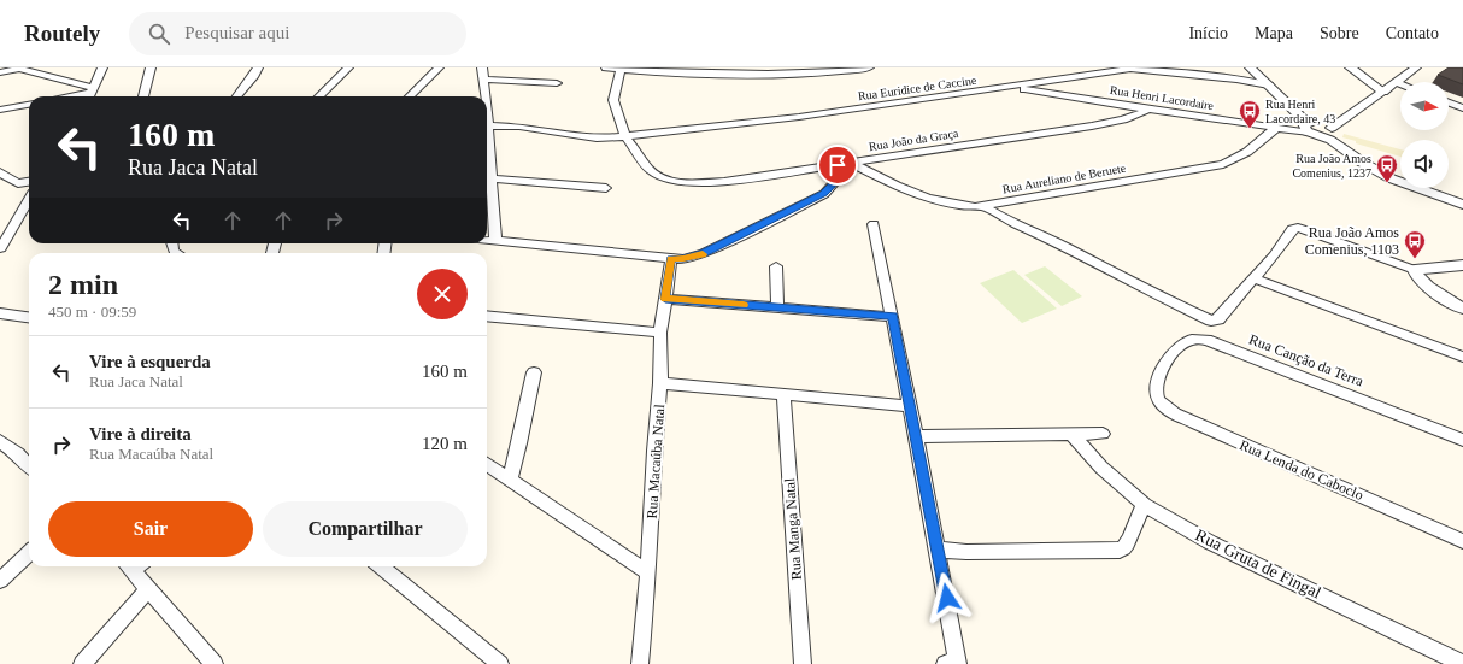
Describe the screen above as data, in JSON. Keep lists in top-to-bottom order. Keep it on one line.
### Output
{"streets":{"street":["Rua Euridice de Caccine","Rua Henri Lacordaire","Rua João da Graça","Rua Aureliano de Beruete","Rua Canção da Terra","Rua Macaúba Natal","Rua Lenda do Caboclo","Rua Manga Natal","Rua Gruta de Fingal"]},"crossings":[["Rua Euridice de Caccine","Rua Henri Lacordaire"],["Rua Euridice de Caccine","Rua João da Graça"],["Rua Henri Lacordaire","Rua João da Graça"],["Rua Henri Lacordaire","Rua Aureliano de Beruete"],["Rua João da Graça","Rua Aureliano de Beruete"],["Rua Canção da Terra","Rua Lenda do Caboclo"]],"places":{"bus stop":["Rua Henri Lacordaire, 43","Rua João Amos Comenius, 1237","Rua João Amos Comenius, 1103"]},"north":"right","page":{"header":"Routely","search":"Pesquisar aqui","nav":["Início","Mapa","Sobre","Contato"],"turn":["160 m","Rua Jaca Natal"],"heading":["2 min","450 m · 09:59"],"list":[{"name":"Vire à esquerda","note":"Rua Jaca Natal","value":"160 m"},{"name":"Vire à direita","note":"Rua Macaúba Natal","value":"120 m"}],"buttons":["Sair","Compartilhar"]}}
